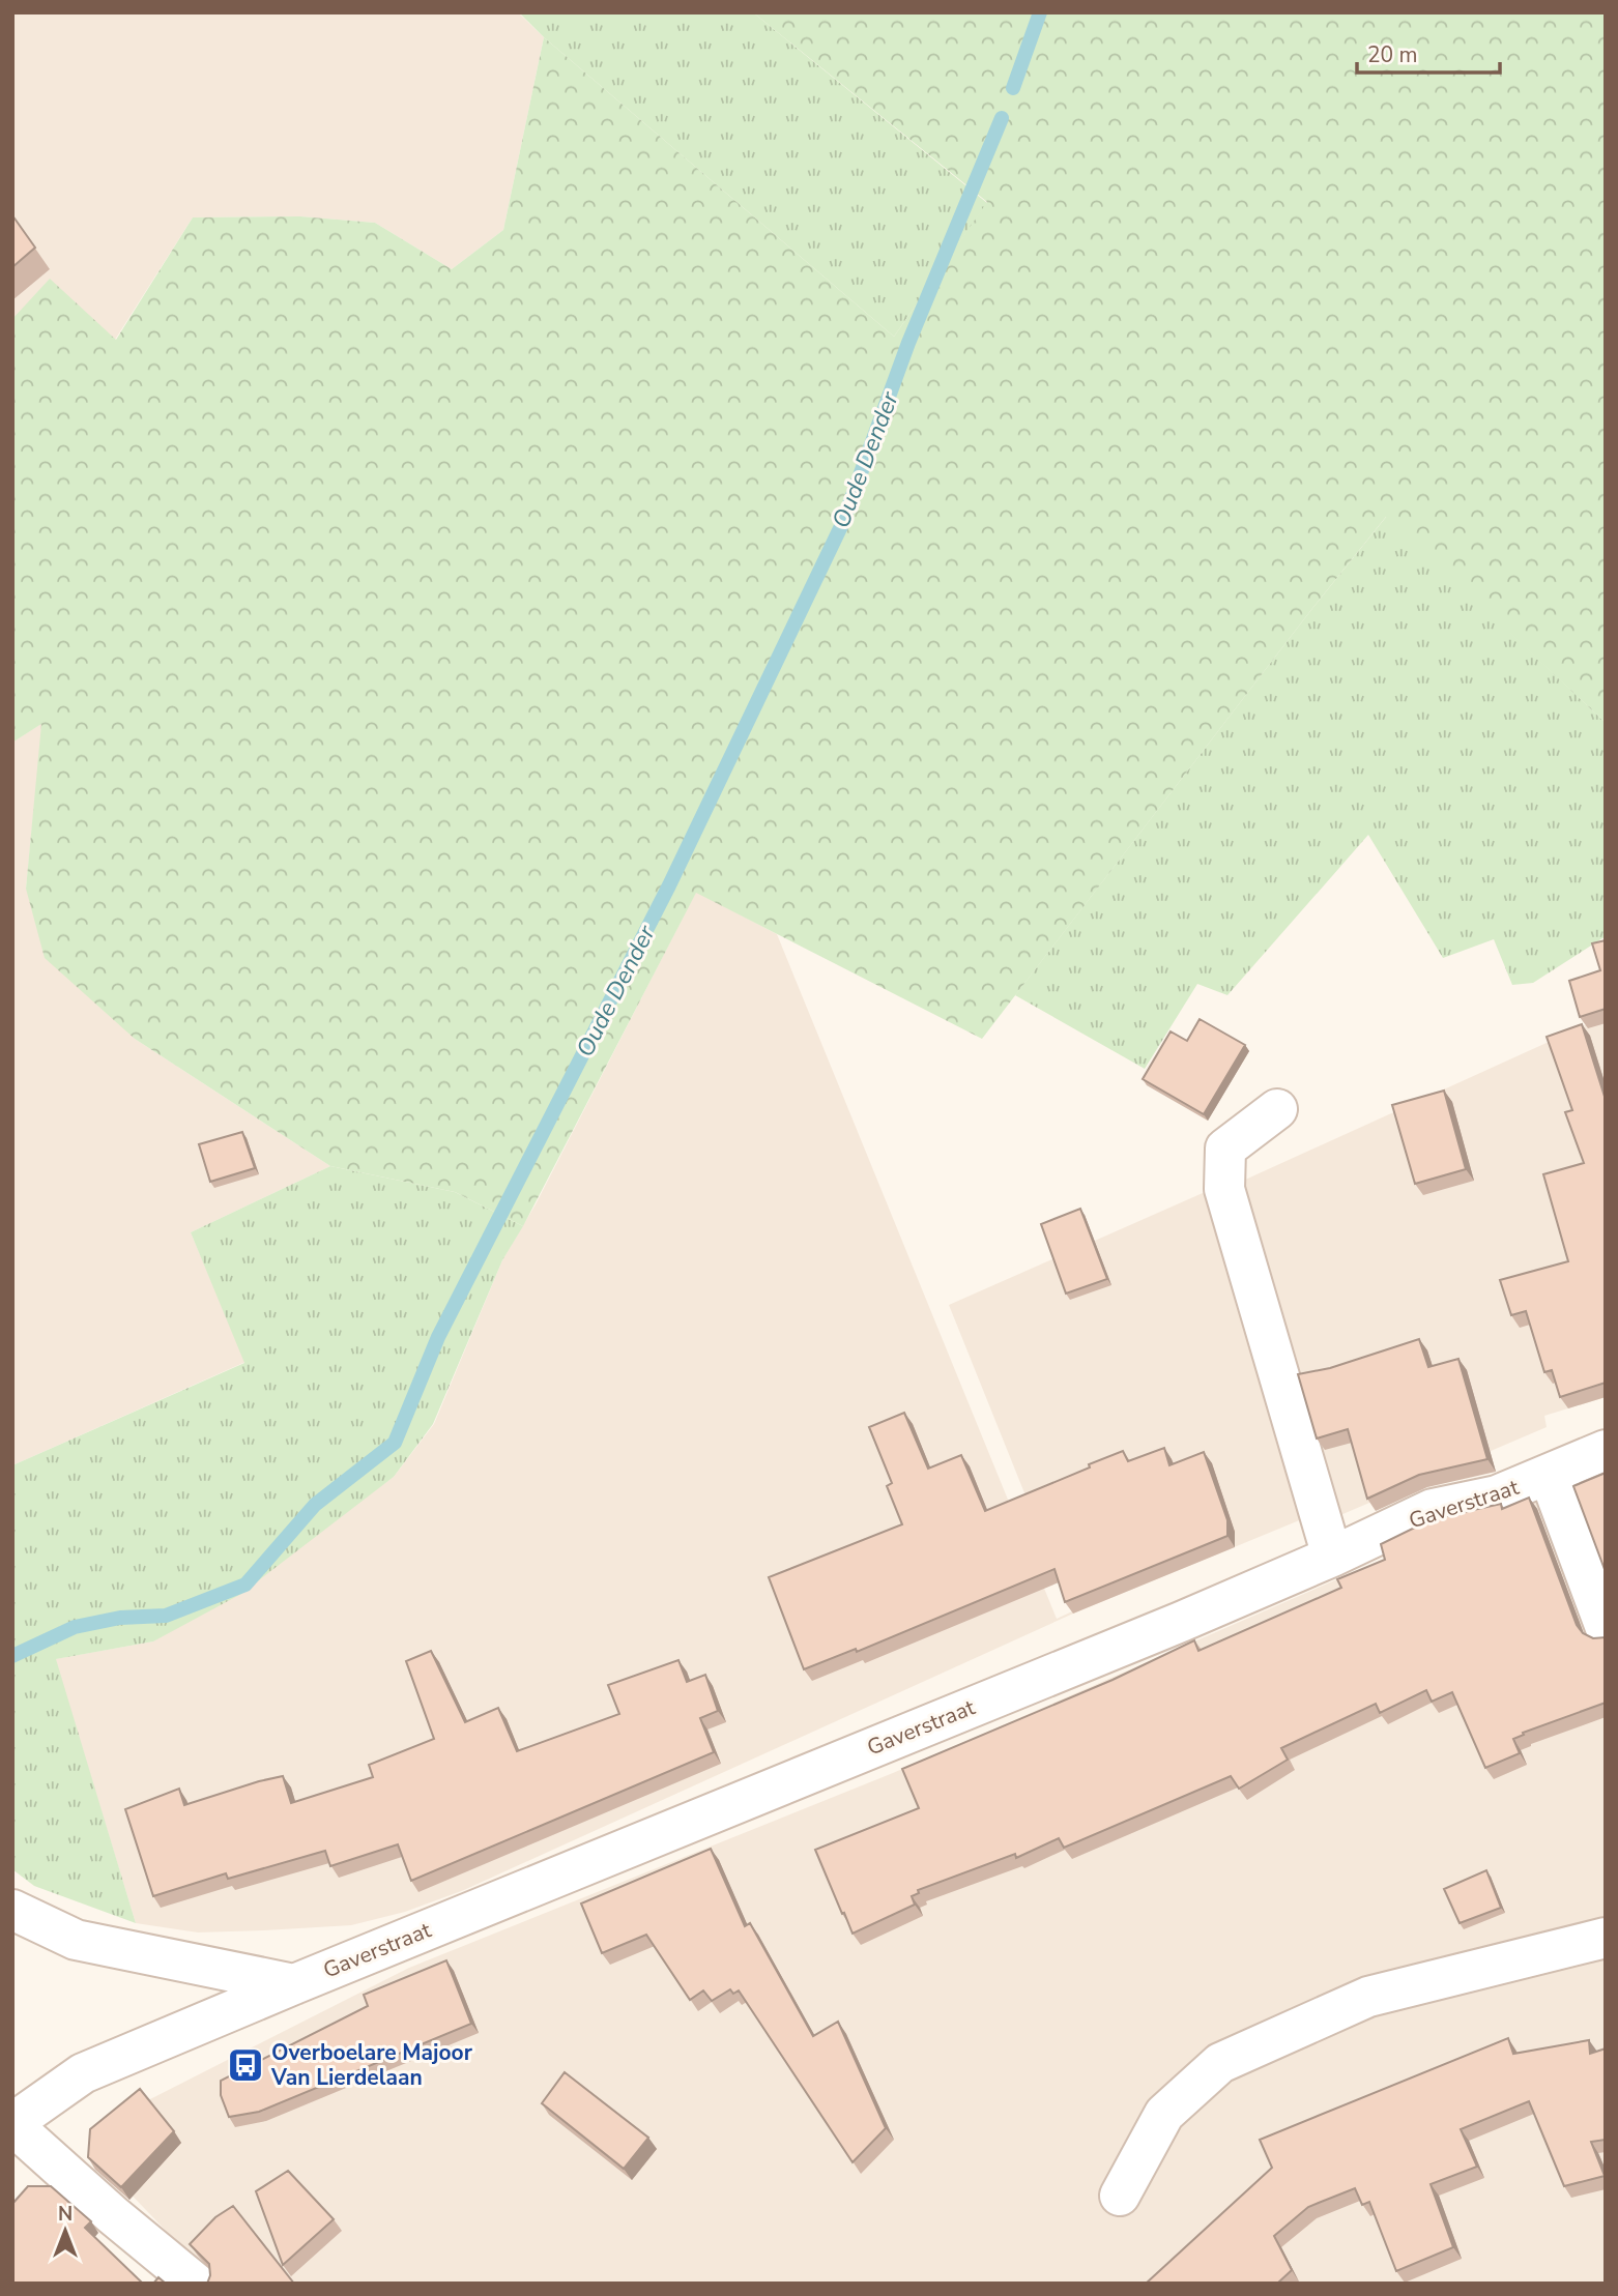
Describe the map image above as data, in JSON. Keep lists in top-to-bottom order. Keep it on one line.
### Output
{"streets":{"street":["Gaverstraat"]},"water":["Oude Dender"],"places":{"bus stop":["Overboelare Majoor Van Lierdelaan"]},"scale_bar":"20 m","north":"top"}
